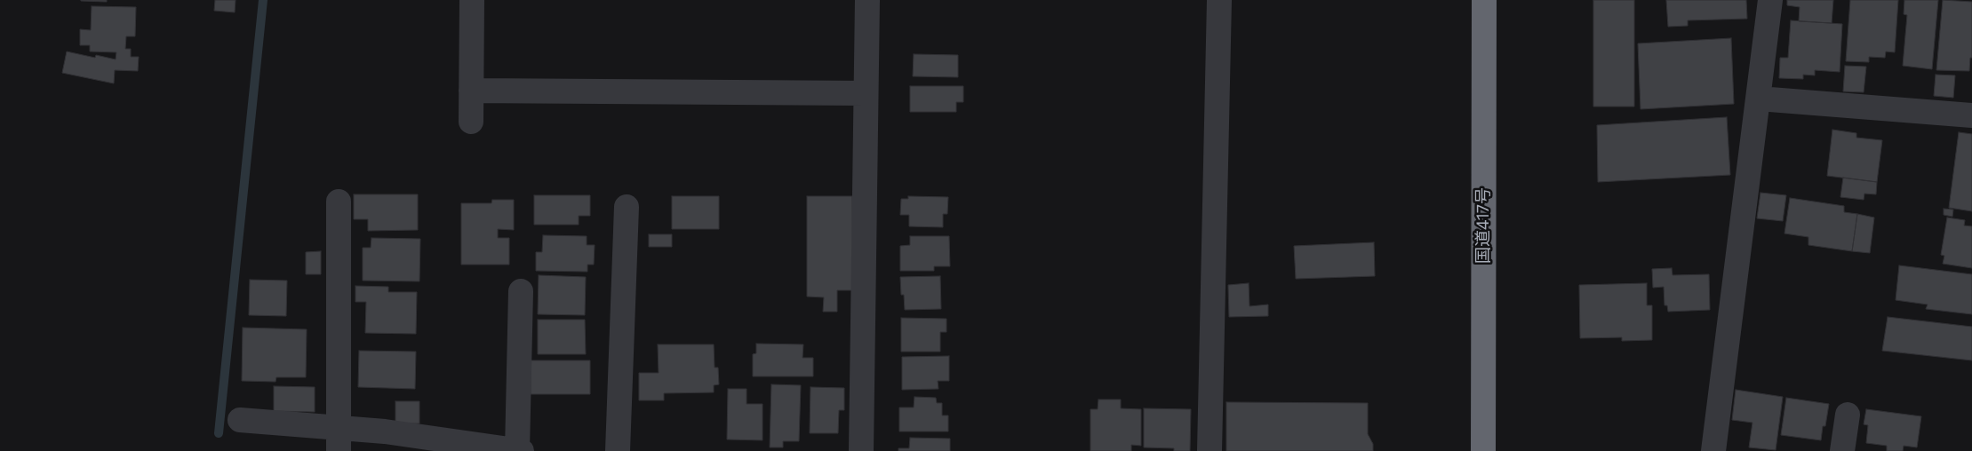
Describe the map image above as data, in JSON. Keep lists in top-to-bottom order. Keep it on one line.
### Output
{"streets":{"highway":["国道417号"]}}
